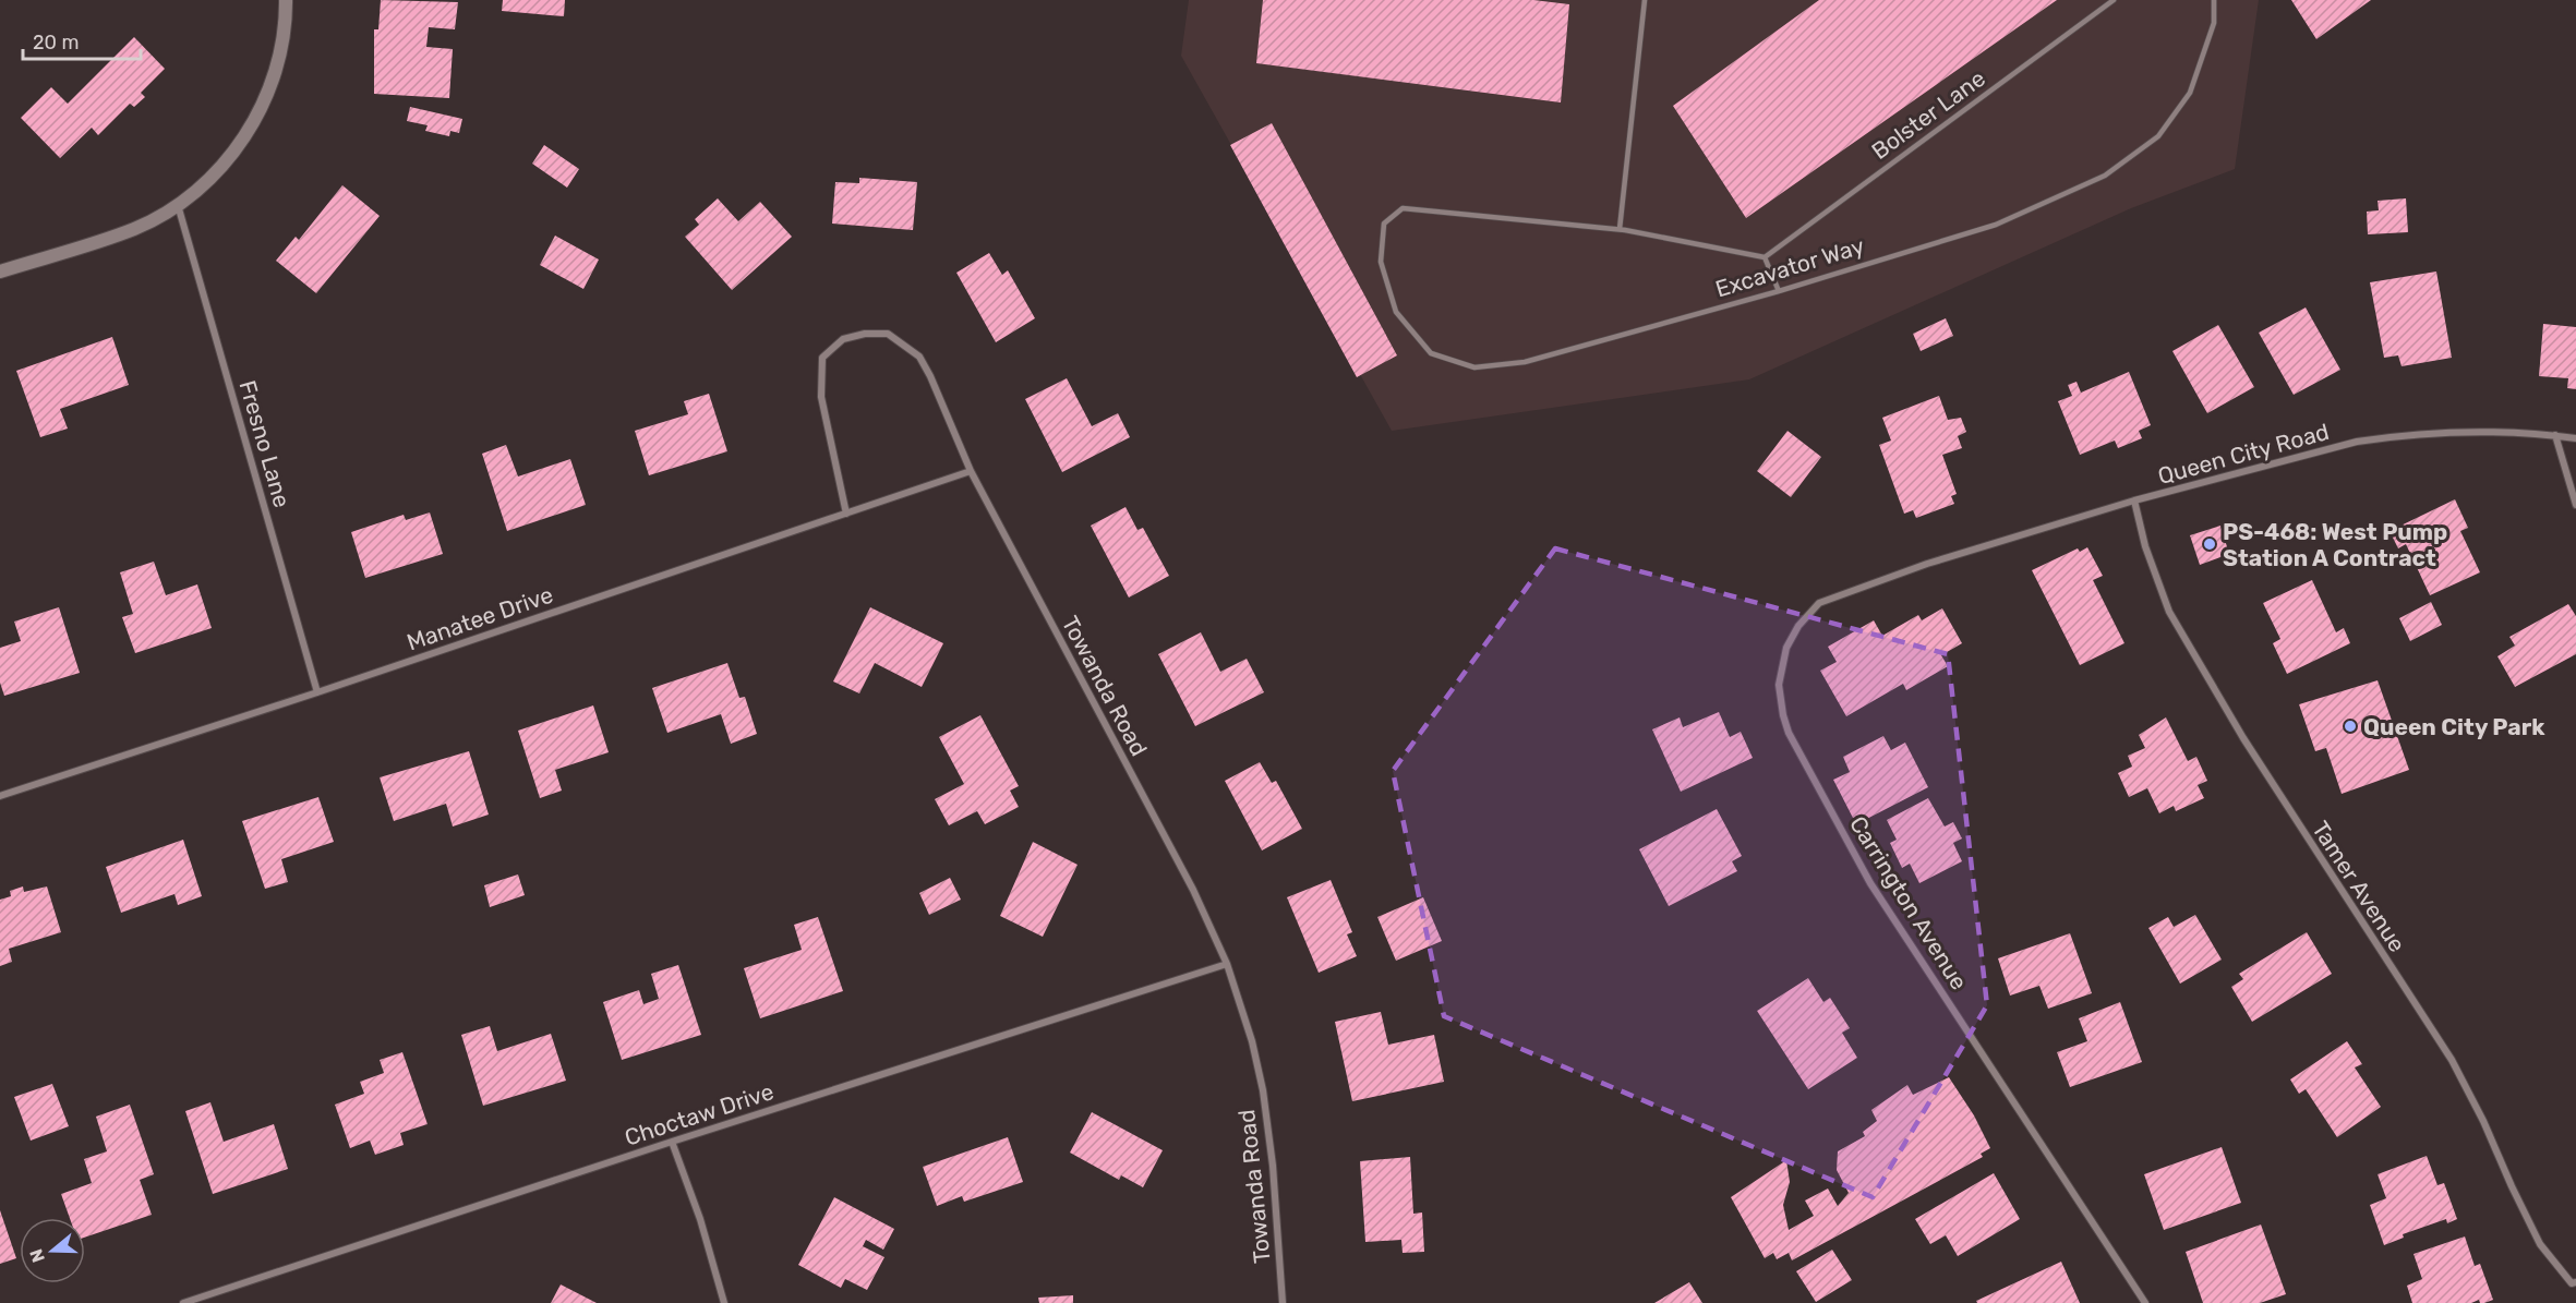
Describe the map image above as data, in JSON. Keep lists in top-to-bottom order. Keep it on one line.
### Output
{"streets":{"street":["Fresno Lane","Queen City Road","Manatee Drive","Towanda Road","Tamer Avenue","Carrington Avenue","Choctaw Drive"],"lane":["Bolster Lane","Excavator Way"]},"crossings":[["Fresno Lane","Manatee Drive"],["Queen City Road","Tamer Avenue"],["Queen City Road","Carrington Avenue"],["Manatee Drive","Towanda Road"],["Towanda Road","Choctaw Drive"]],"places":["PS-468: West Pump Station A Contract","Queen City Park"],"scale_bar":"20 m","north":"left"}
